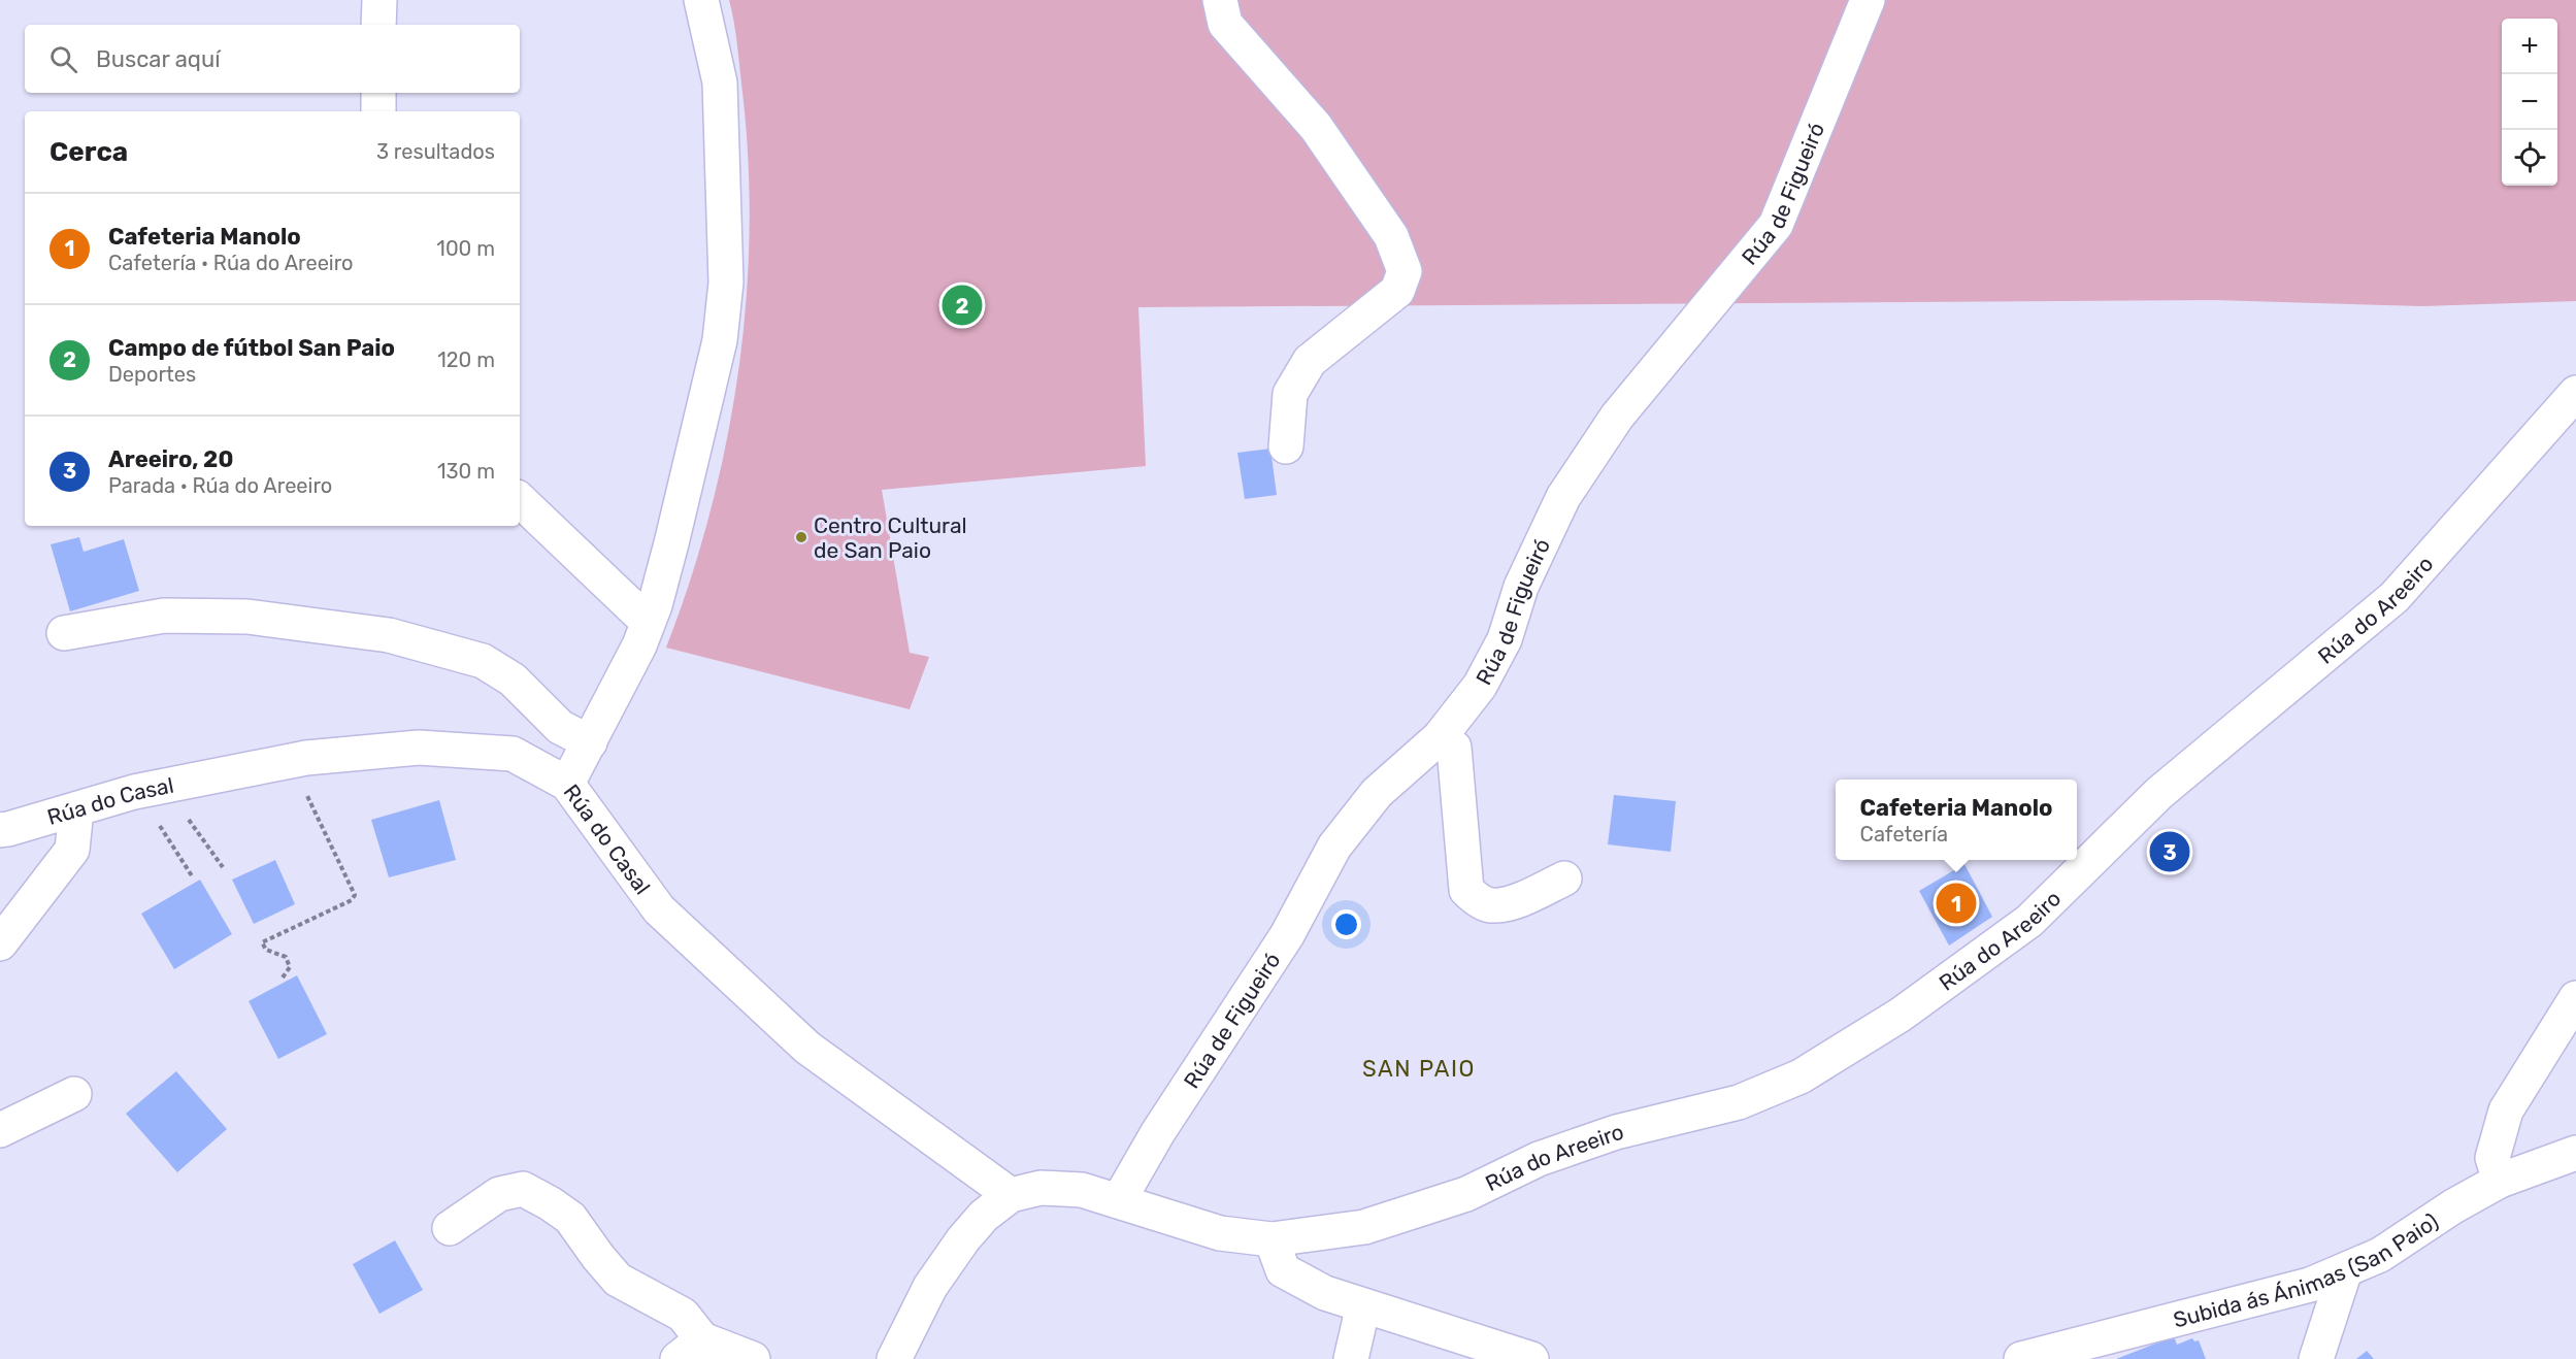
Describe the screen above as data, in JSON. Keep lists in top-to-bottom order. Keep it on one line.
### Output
{"streets":{"street":["Rúa de Figueiró","Rúa do Areeiro","Rúa do Casal","Subida ás Ánimas (San Paio)"]},"crossings":[["Rúa de Figueiró","Rúa do Areeiro"]],"districts":["SAN PAIO"],"places":["Centro Cultural de San Paio"],"page":{"map_buttons":["+","−"],"search":"Buscar aquí","heading":["Cerca","3 resultados"],"list":[{"mark":"1","name":"Cafeteria Manolo","note":"Cafetería · Rúa do Areeiro","value":"100 m"},{"mark":"2","name":"Campo de fútbol San Paio","note":"Deportes","value":"120 m"},{"mark":"3","name":"Areeiro, 20","note":"Parada · Rúa do Areeiro","value":"130 m"}],"pins":["2","3","1"],"popup":["Cafeteria Manolo","Cafetería"]}}
